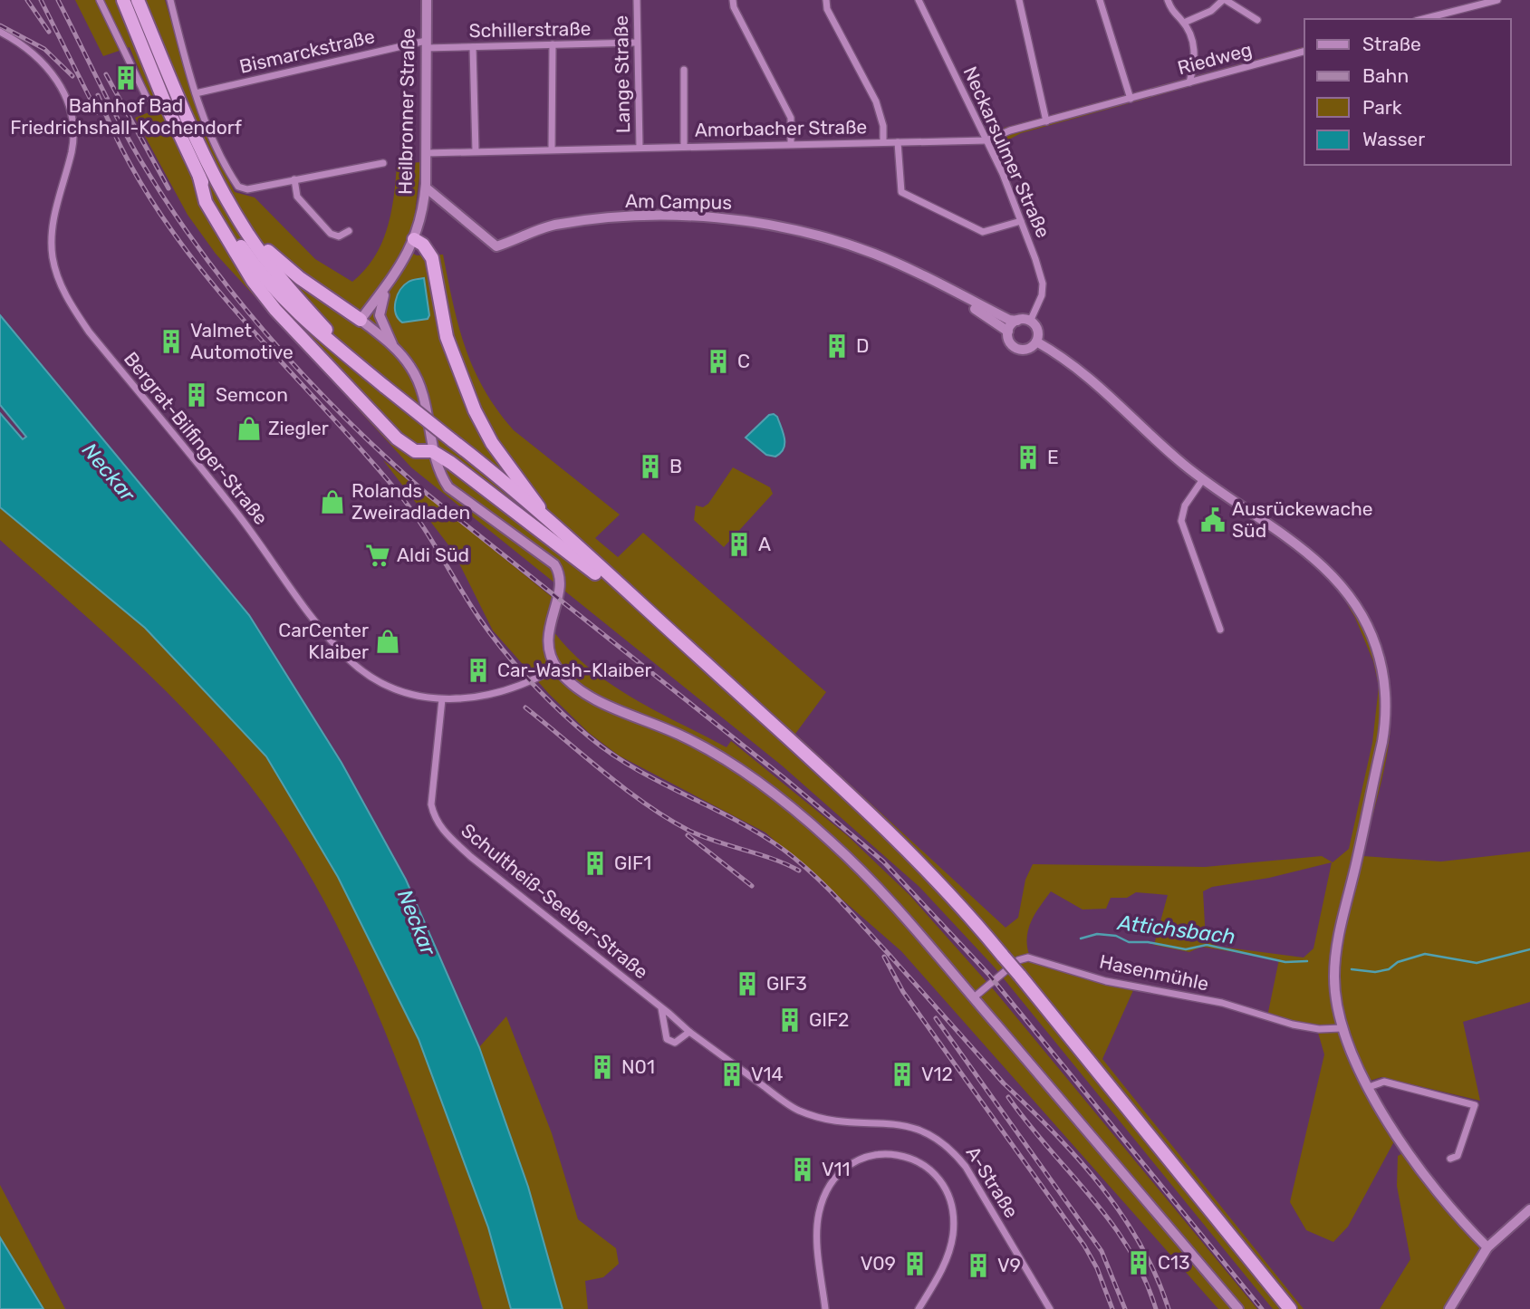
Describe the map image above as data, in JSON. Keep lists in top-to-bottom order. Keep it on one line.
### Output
{"streets":{"street":["Schillerstraße","Bismarckstraße","Riedweg","Lange Straße","Heilbronner Straße","Amorbacher Straße","Neckarsulmer Straße","Am Campus","Bergrat-Bilfinger-Straße","Schultheiß-Seeber-Straße","Hasenmühle","A-Straße"]},"crossings":[["Schillerstraße","Bismarckstraße"],["Schillerstraße","Lange Straße"],["Schillerstraße","Heilbronner Straße"],["Bismarckstraße","Heilbronner Straße"],["Riedweg","Amorbacher Straße"],["Lange Straße","Amorbacher Straße"],["Heilbronner Straße","Amorbacher Straße"],["Heilbronner Straße","Am Campus"],["Amorbacher Straße","Neckarsulmer Straße"],["Neckarsulmer Straße","Am Campus"],["Bergrat-Bilfinger-Straße","Schultheiß-Seeber-Straße"],["Schultheiß-Seeber-Straße","A-Straße"]],"water":["Neckar","Attichsbach"],"places":{"building":["Bahnhof Bad Friedrichshall-Kochendorf","Valmet Automotive","D","C","Semcon","E","B","A","Car-Wash-Klaiber","GIF1","GIF3","GIF2","N01","V14","V12","V11","C13","V09","V9"],"shop":["Ziegler","Rolands Zweiradladen","CarCenter Klaiber"],"public building":["Ausrückewache Süd"],"supermarket":["Aldi Süd"]},"legend":["Straße","Bahn","Park","Wasser"]}
